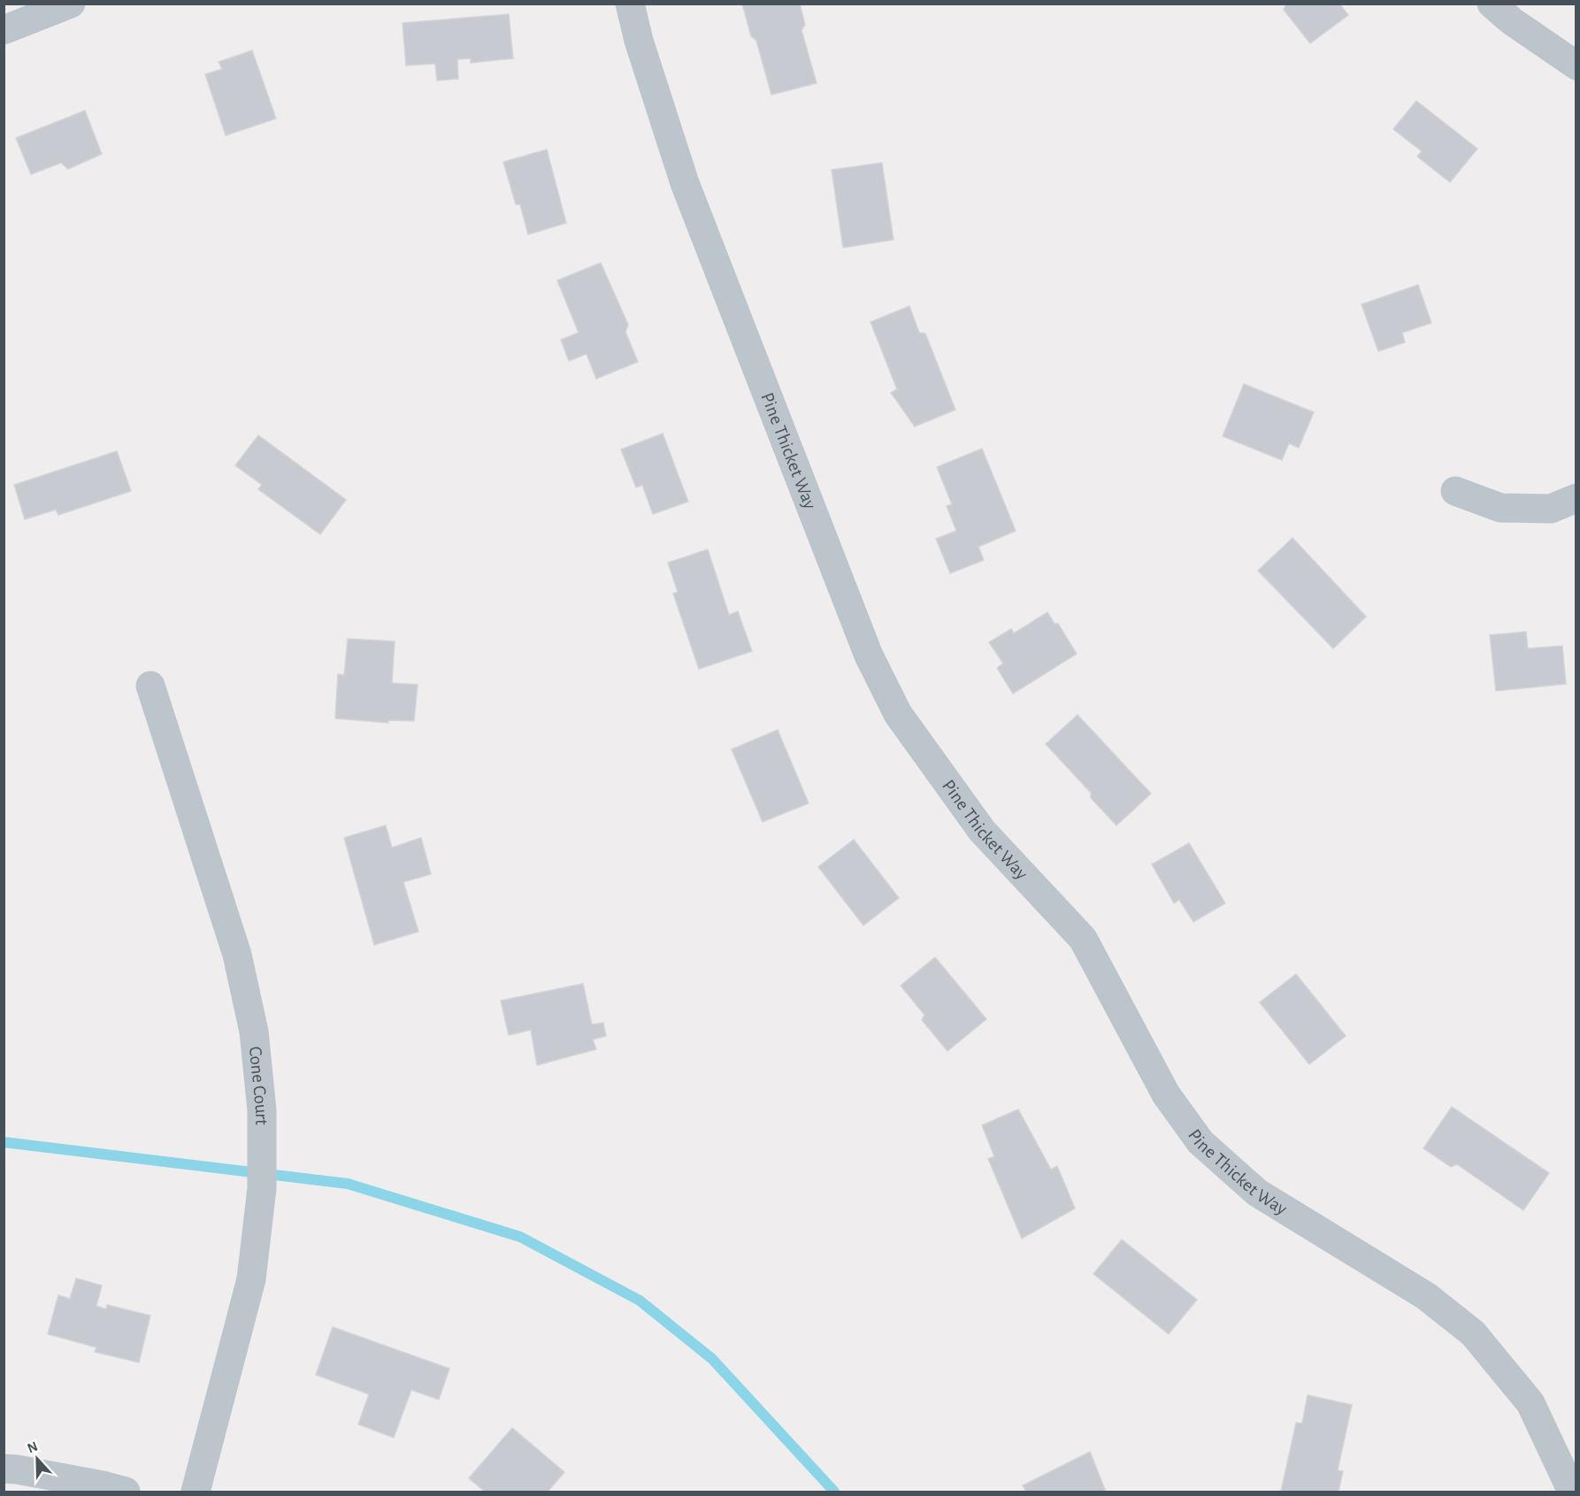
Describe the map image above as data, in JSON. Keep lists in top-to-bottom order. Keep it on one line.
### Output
{"streets":{"street":["Pine Thicket Way","Cone Court"]},"north":"top"}
